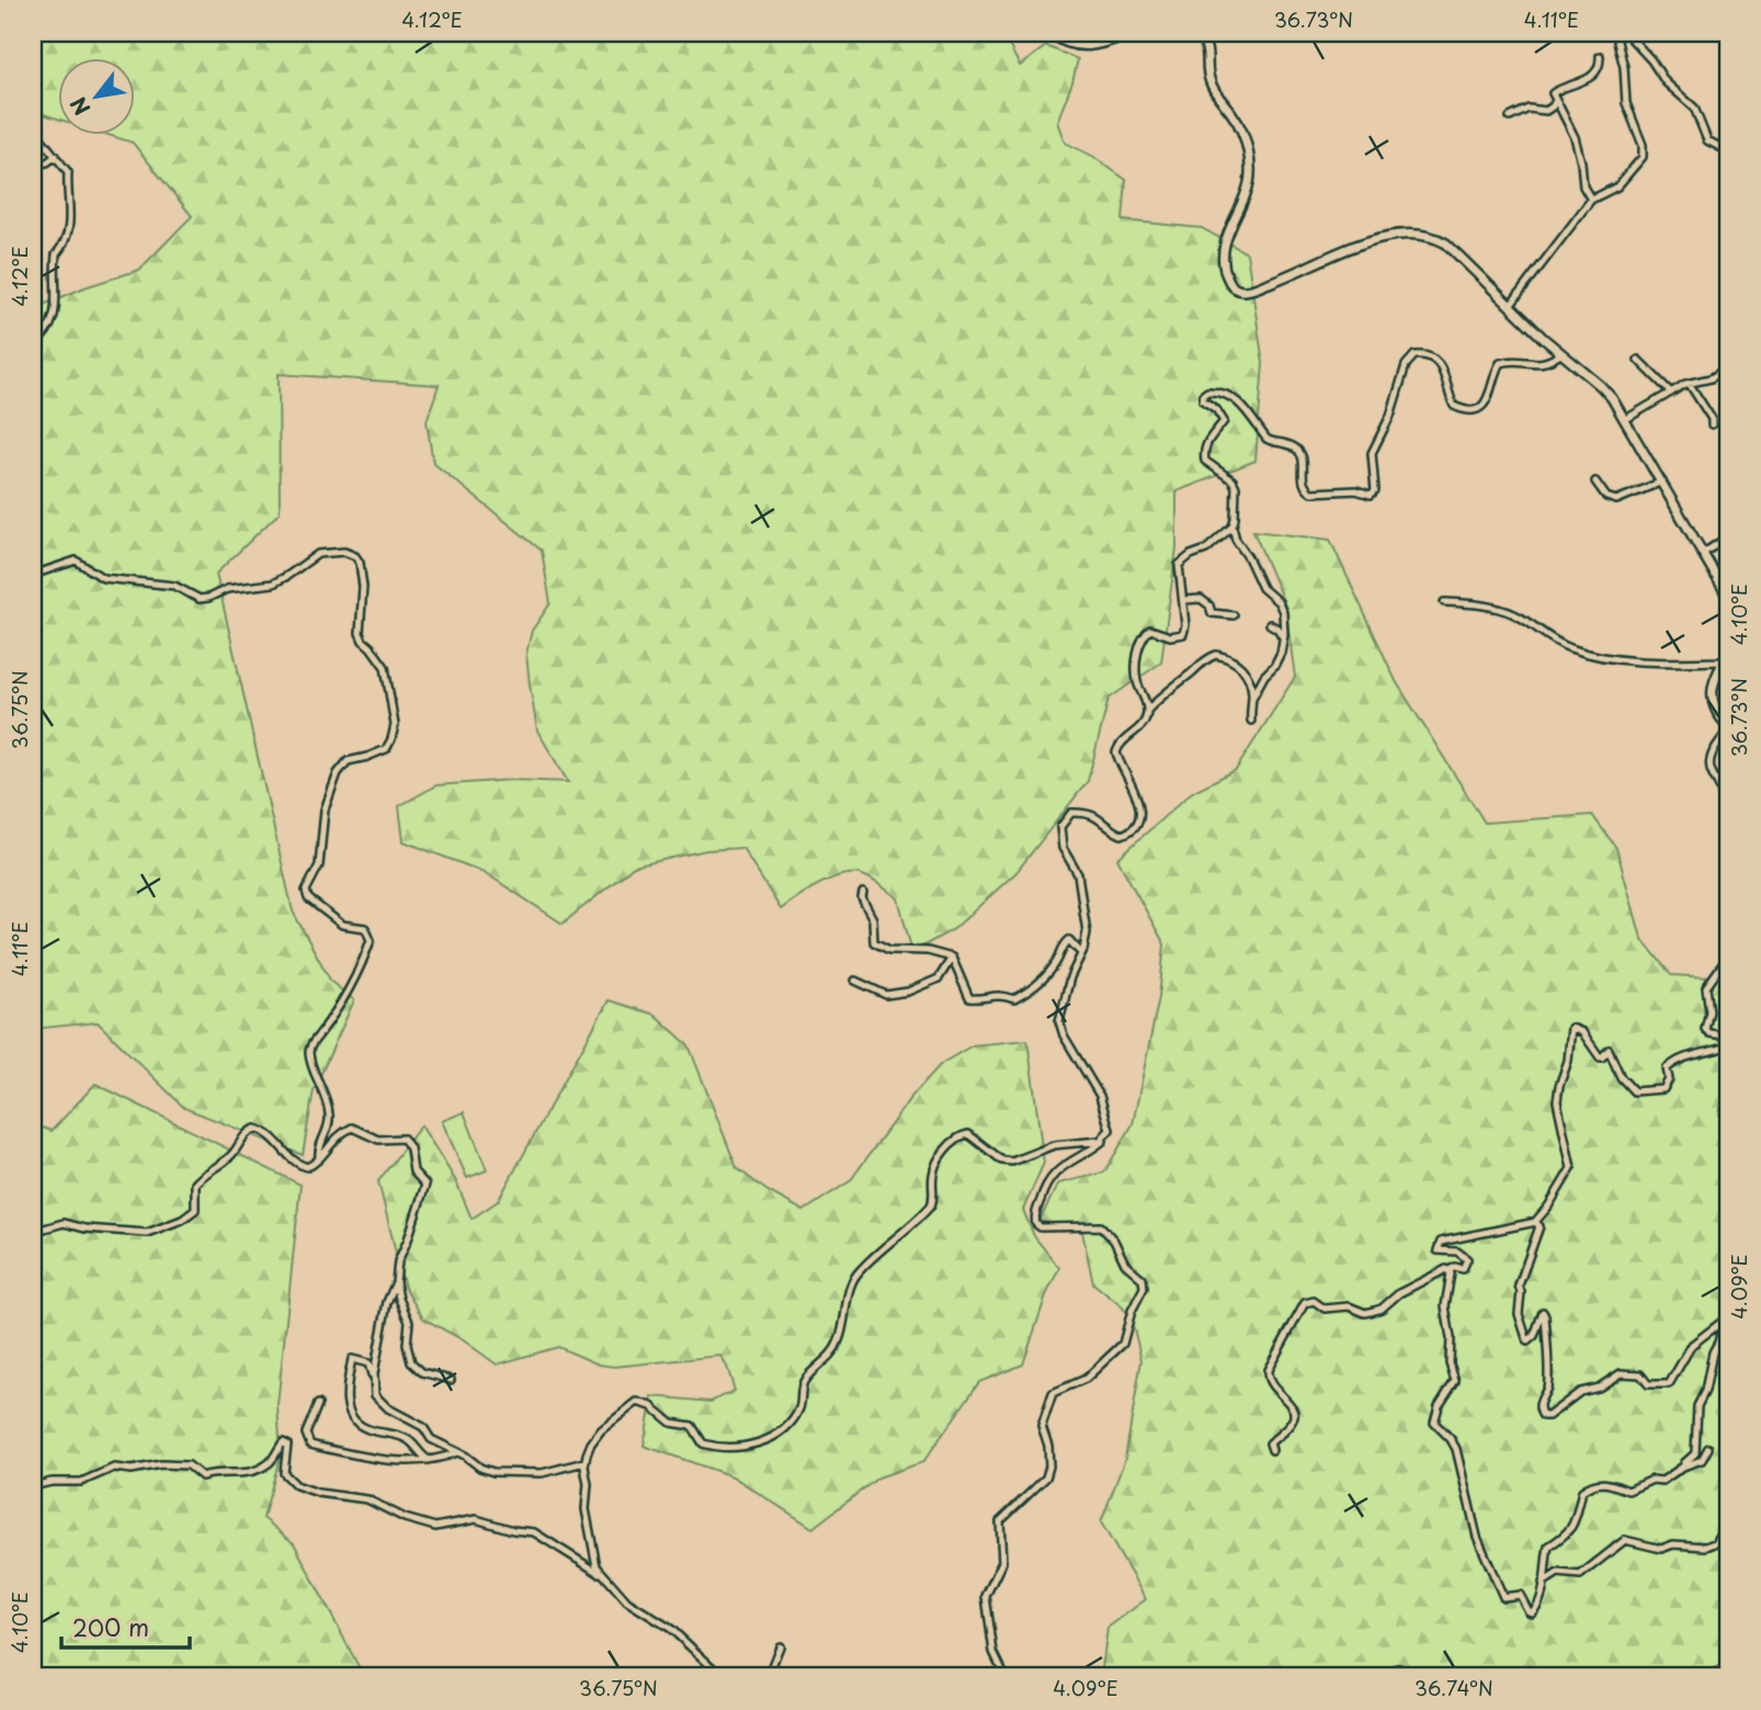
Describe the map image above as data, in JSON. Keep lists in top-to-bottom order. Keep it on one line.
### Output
{"scale_bar":"200 m","north":"bottom left","coordinates":["4.12°E","36.73°N","4.11°E","4.10°E","36.75°N","4.09°E","36.74°N"]}
